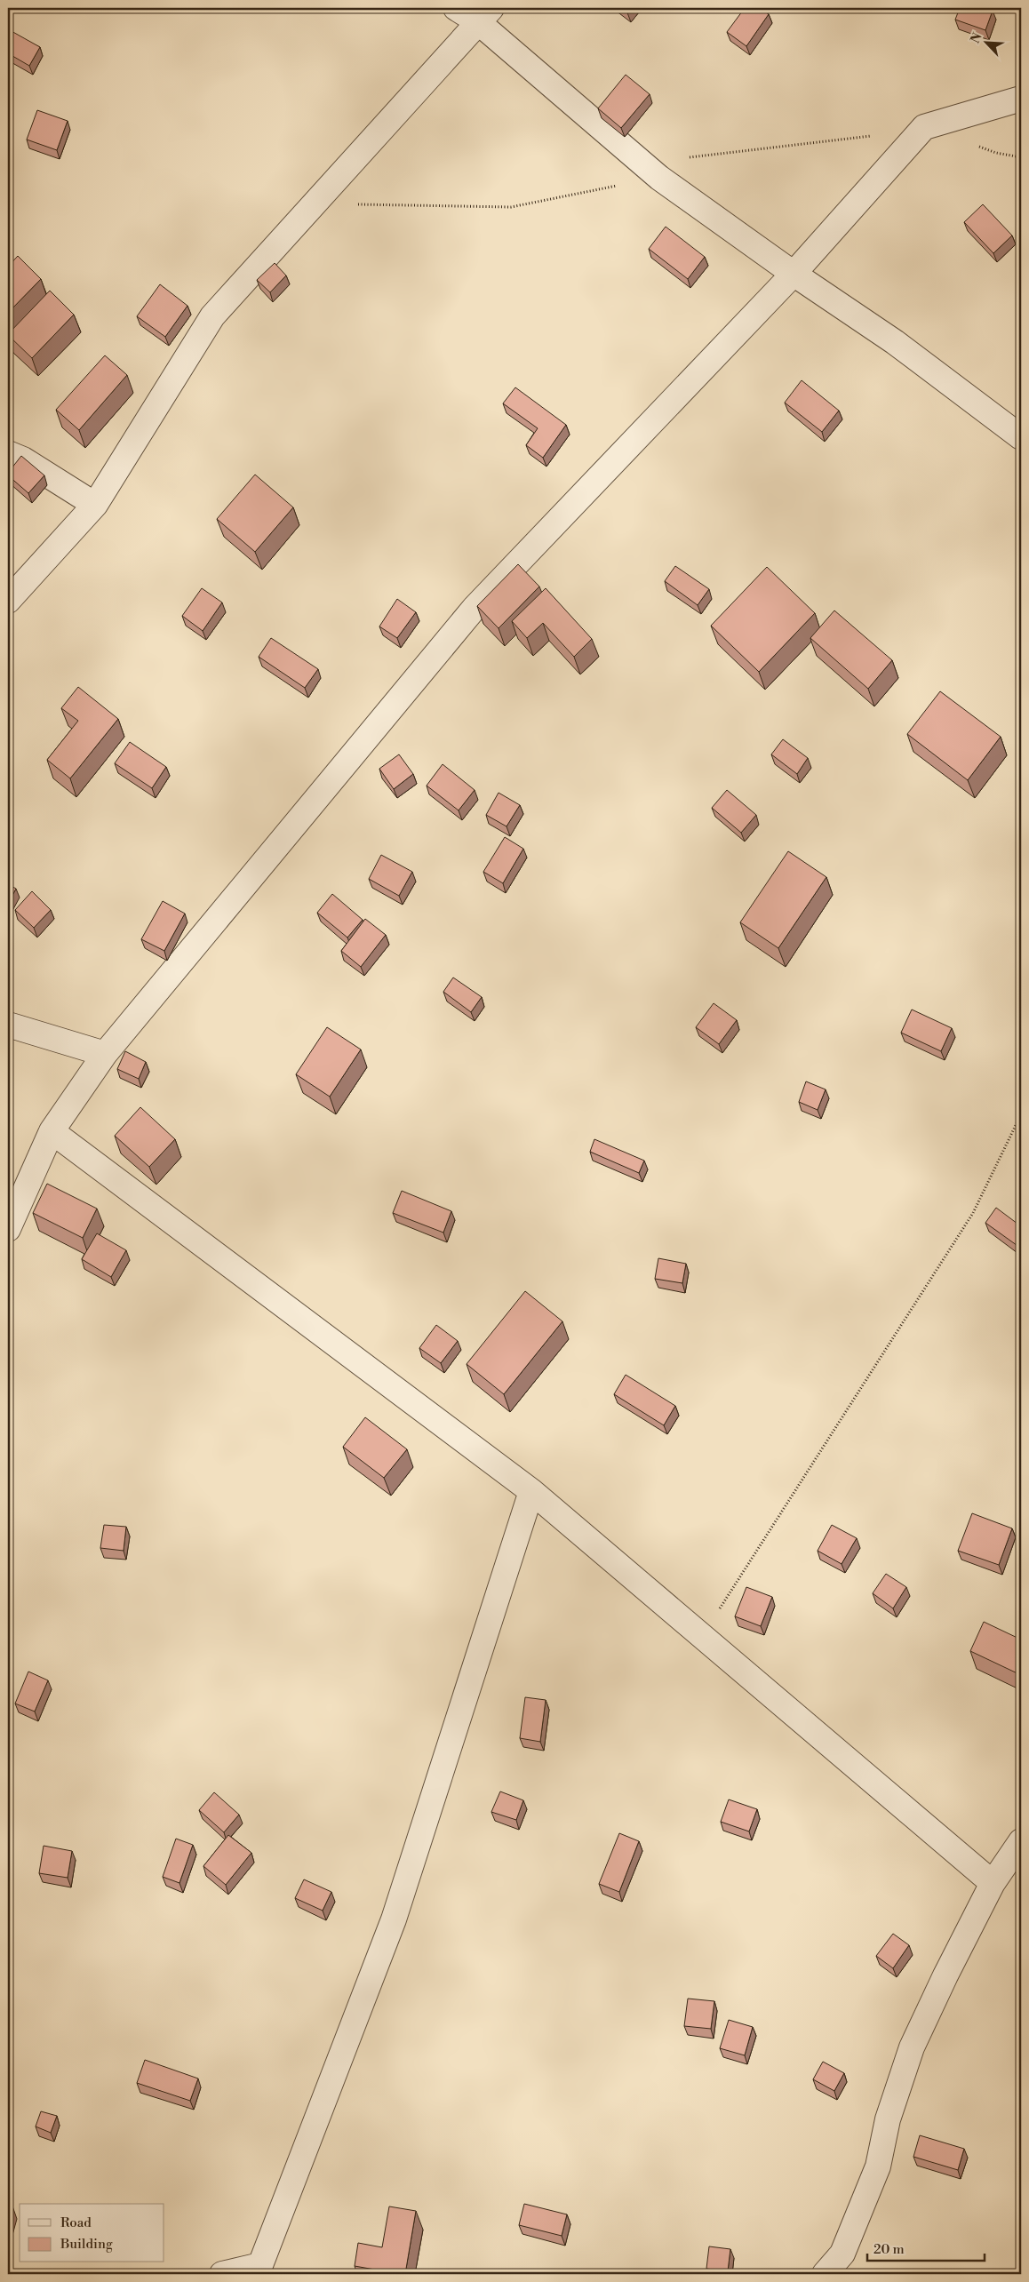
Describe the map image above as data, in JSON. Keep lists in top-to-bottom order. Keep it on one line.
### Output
{"legend":["Road","Building"],"scale_bar":"20 m","north":"top left"}
